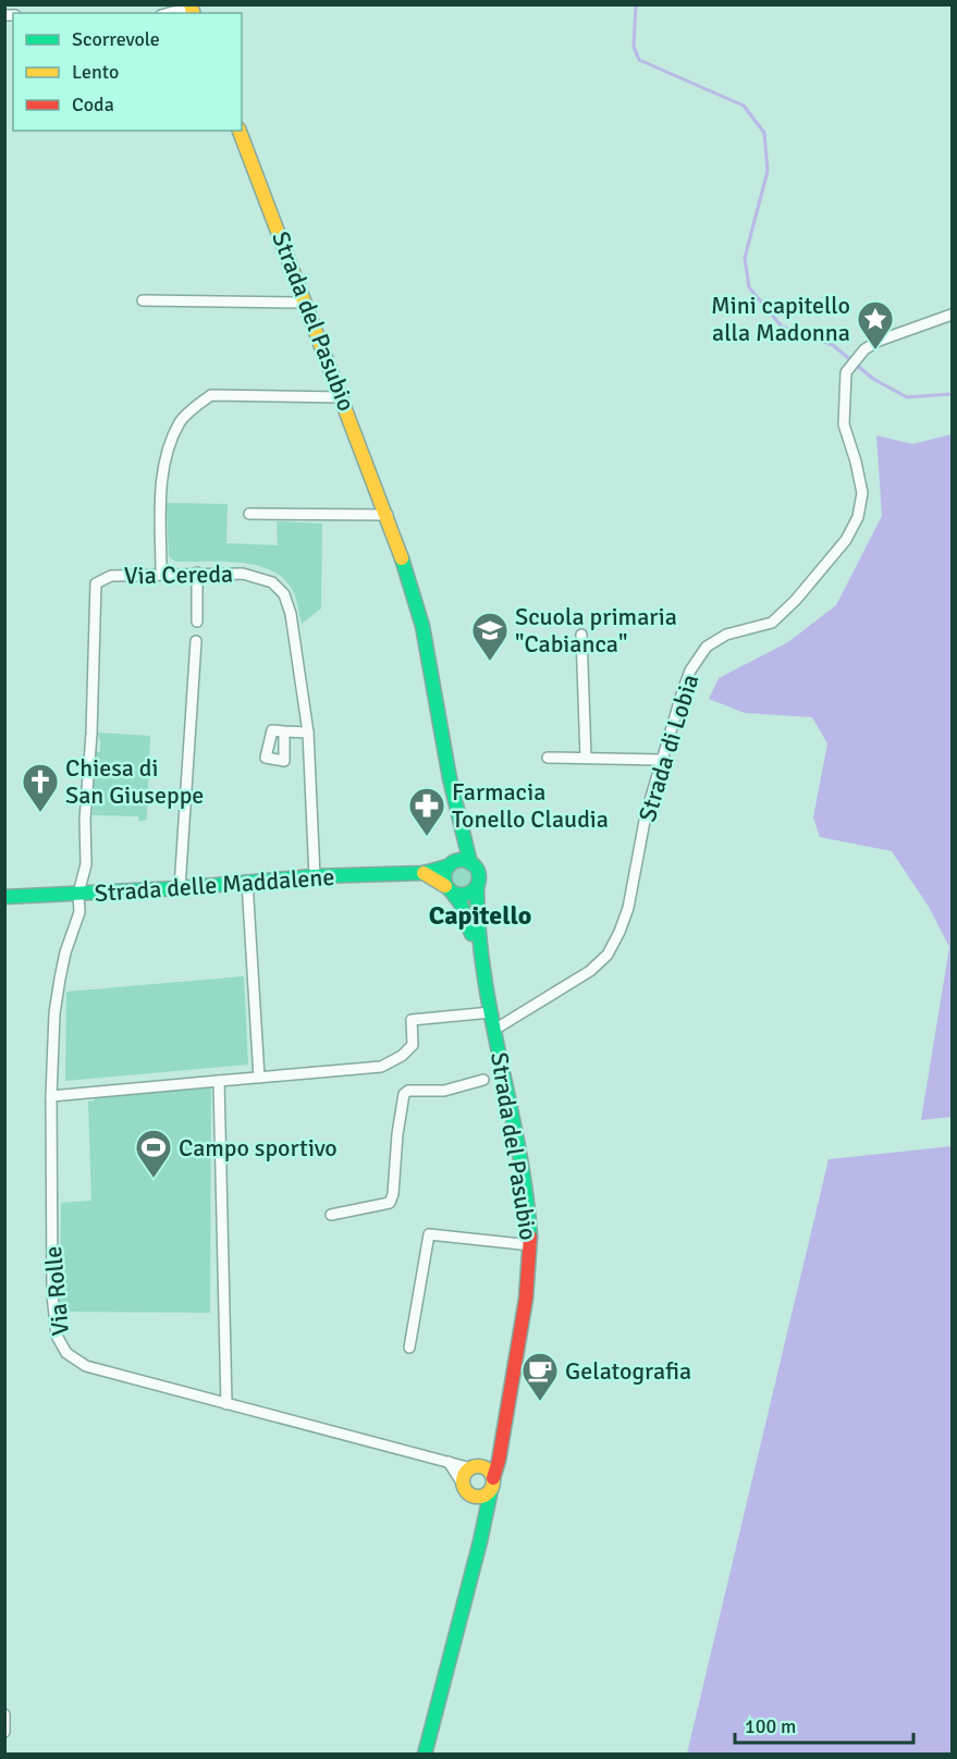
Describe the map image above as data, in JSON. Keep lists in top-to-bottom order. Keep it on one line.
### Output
{"streets":{"main road":["Strada del Pasubio","Strada delle Maddalene"],"street":["Via Cereda","Strada di Lobia","Via Rolle"]},"crossings":[["Strada del Pasubio","Strada di Lobia"],["Strada del Pasubio","Strada delle Maddalene"],["Strada del Pasubio","Via Rolle"],["Via Cereda","Strada delle Maddalene"],["Via Cereda","Via Rolle"],["Strada delle Maddalene","Via Rolle"]],"districts":["Capitello"],"places":{"place":["Mini capitello alla Madonna"],"school or university":["Scuola primaria \"Cabianca\""],"church":["Chiesa di San Giuseppe"],"pharmacy":["Farmacia Tonello Claudia"],"sports":["Campo sportivo"],"cafe":["Gelatografia"]},"legend":["Scorrevole","Lento","Coda"],"scale_bar":"100 m"}
